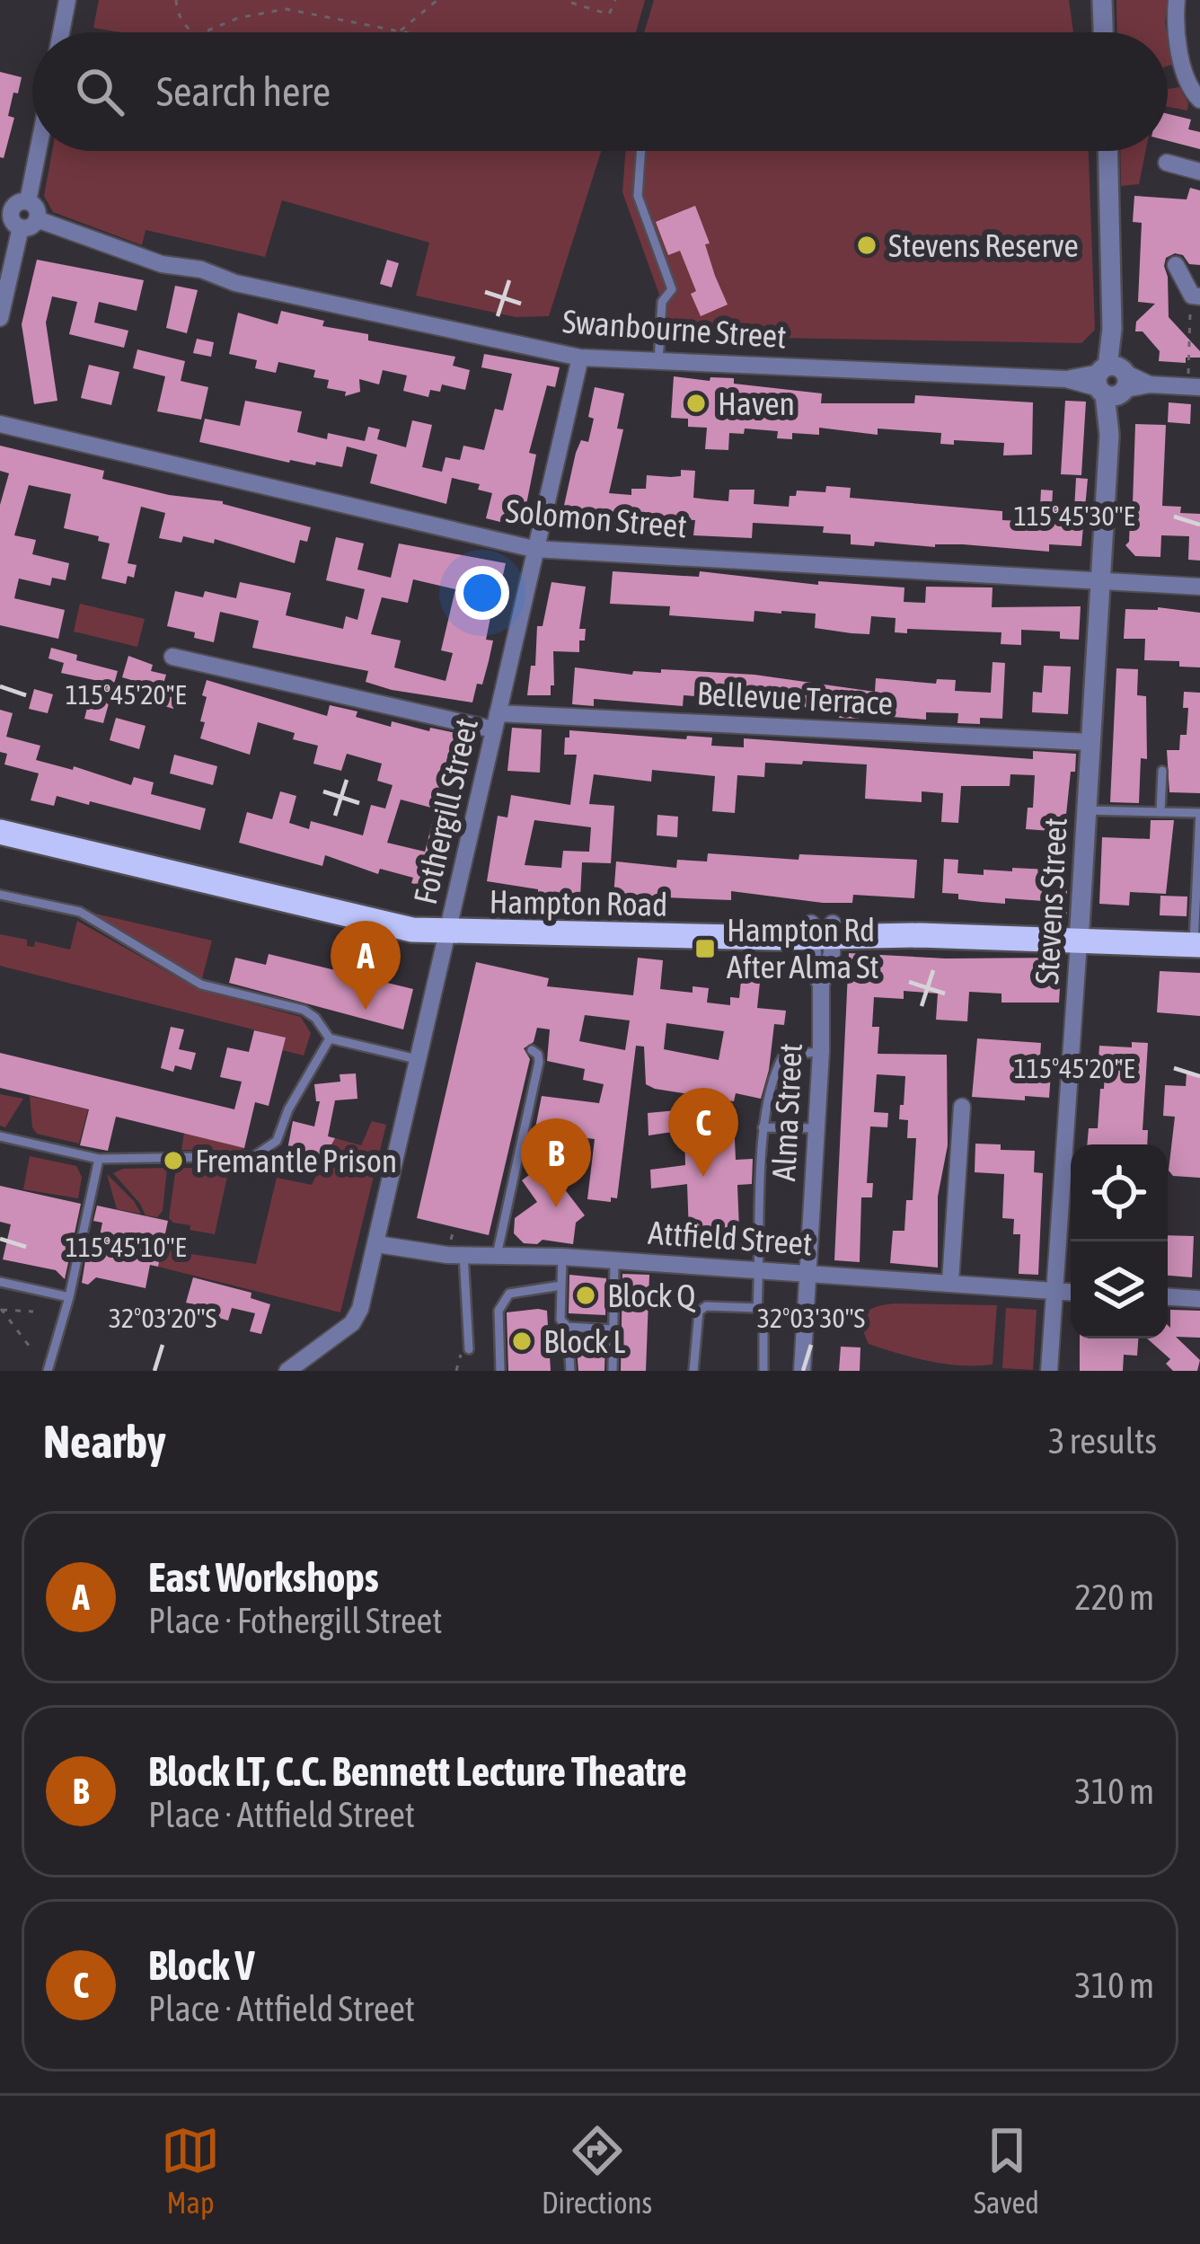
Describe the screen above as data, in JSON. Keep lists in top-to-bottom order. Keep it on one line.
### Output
{"streets":{"main road":["Hampton Road"],"street":["Swanbourne Street","Solomon Street","Bellevue Terrace","Fothergill Street","Stevens Street","Alma Street","Attfield Street"]},"crossings":[["Swanbourne Street","Fothergill Street"],["Swanbourne Street","Stevens Street"],["Solomon Street","Fothergill Street"],["Solomon Street","Stevens Street"],["Bellevue Terrace","Fothergill Street"],["Bellevue Terrace","Stevens Street"],["Fothergill Street","Hampton Road"],["Fothergill Street","Attfield Street"],["Stevens Street","Hampton Road"],["Stevens Street","Attfield Street"],["Hampton Road","Alma Street"],["Alma Street","Attfield Street"]],"places":{"other":["Stevens Reserve","Haven","Fremantle Prison","Block Q","Block L"],"transit":["Hampton Rd After Alma St"]},"page":{"search":"Search here","pins":["A","C","B"],"heading":["Nearby","3 results"],"list":[{"mark":"A","name":"East Workshops","note":"Place · Fothergill Street","value":"220 m"},{"mark":"B","name":"Block LT, C.C. Bennett Lecture Theatre","note":"Place · Attfield Street","value":"310 m"},{"mark":"C","name":"Block V","note":"Place · Attfield Street","value":"310 m"}],"nav":["Map","Directions","Saved"]},"coordinates":["115°45'30\"E","115°45'20\"E","115°45'10\"E","32°03'20\"S","32°03'30\"S"]}
